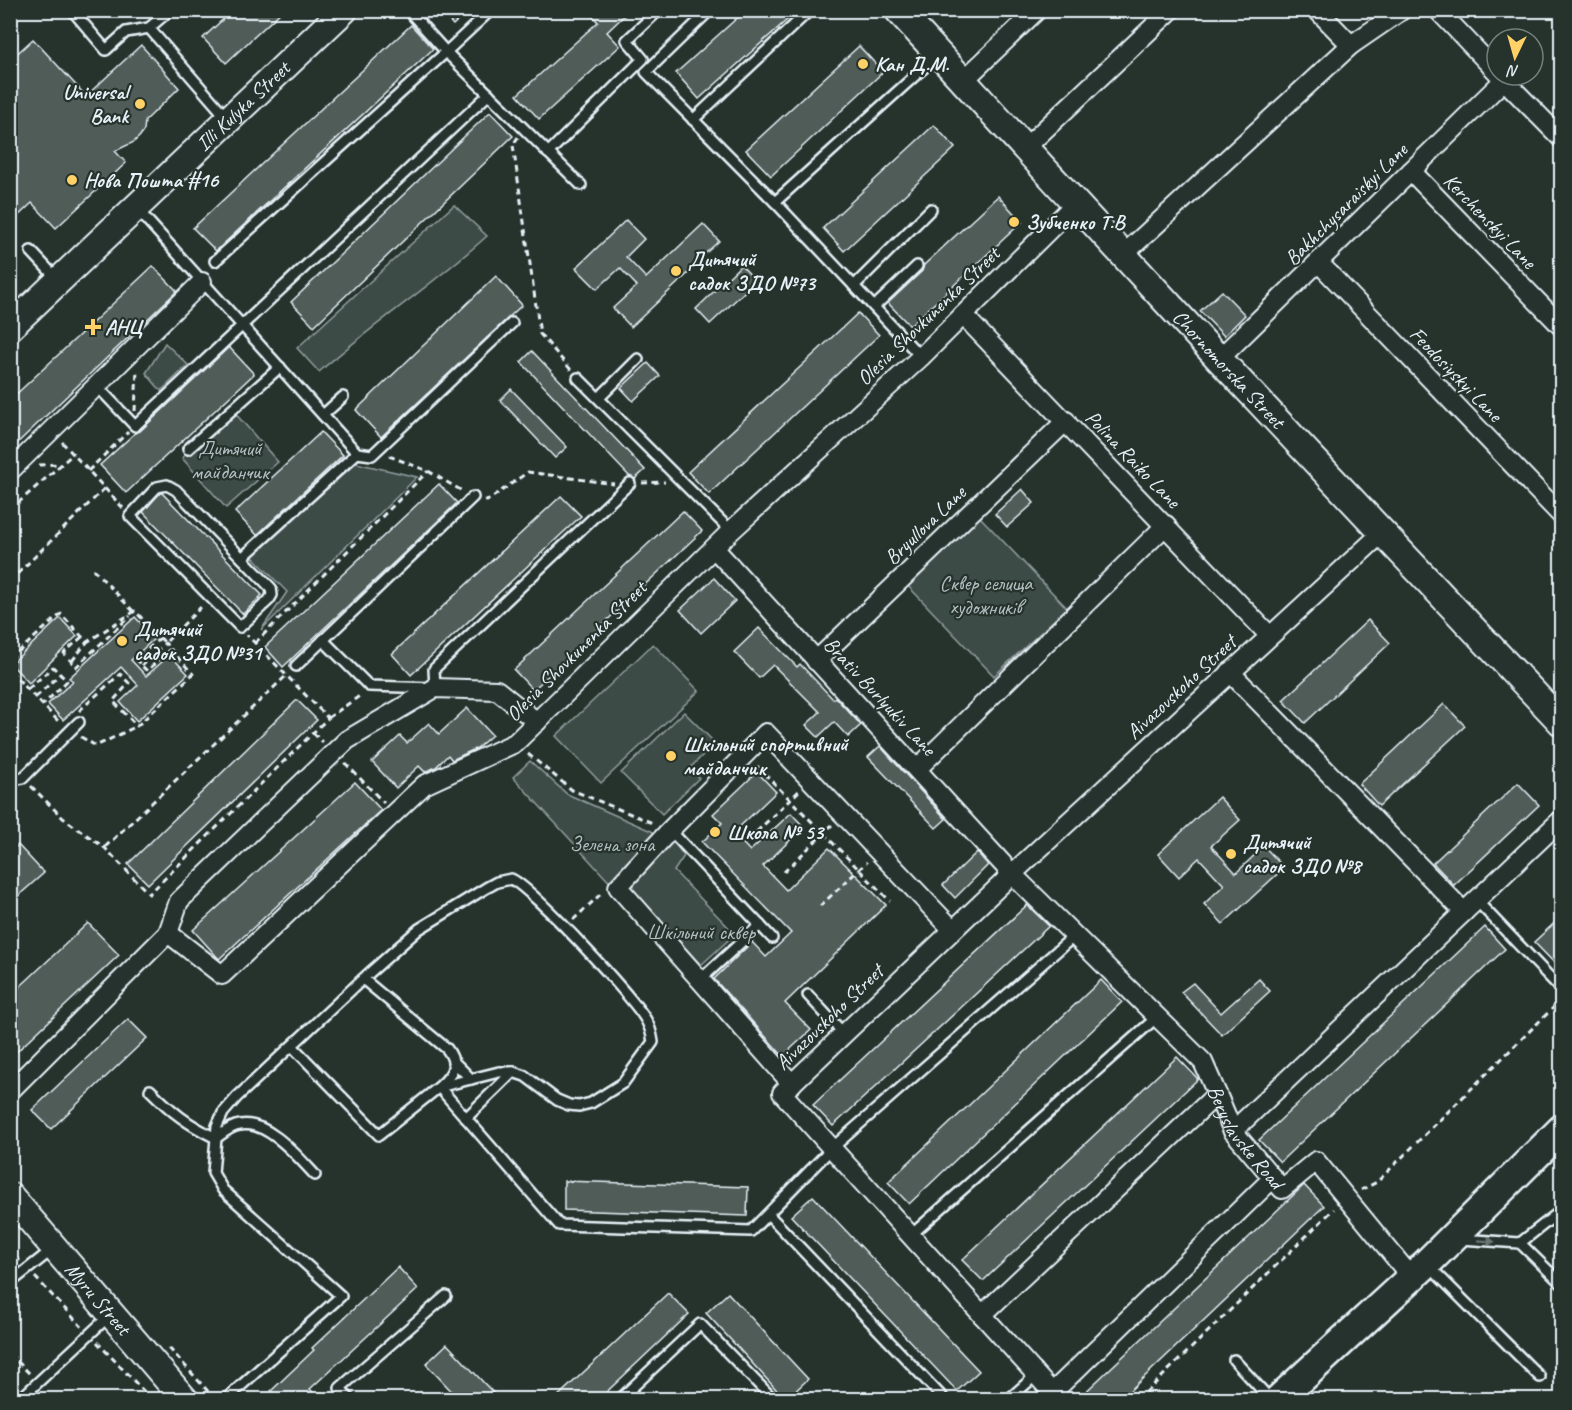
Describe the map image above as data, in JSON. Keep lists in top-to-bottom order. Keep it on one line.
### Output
{"streets":{"street":["Illi Kulyka Street","Bakhchysaraiskyi Lane","Kerchenskyi Lane","Olesia Shovkunenka Street","Chornomorska Street","Feodosiyskyi Lane","Polina Raiko Lane","Bryullova Lane","Aivazovskoho Street","Brativ Burlyukiv Lane","Beryslavske Road","Myru Street"]},"crossings":[["Bakhchysaraiskyi Lane","Kerchenskyi Lane"],["Bakhchysaraiskyi Lane","Chornomorska Street"],["Bakhchysaraiskyi Lane","Feodosiyskyi Lane"],["Olesia Shovkunenka Street","Chornomorska Street"],["Olesia Shovkunenka Street","Polina Raiko Lane"],["Olesia Shovkunenka Street","Brativ Burlyukiv Lane"],["Chornomorska Street","Aivazovskoho Street"],["Polina Raiko Lane","Bryullova Lane"],["Polina Raiko Lane","Aivazovskoho Street"],["Bryullova Lane","Brativ Burlyukiv Lane"],["Aivazovskoho Street","Brativ Burlyukiv Lane"]],"parks":["Дитячий майданчик","Сквер селища художників","Зелена зона","Шкільний сквер"],"places":{"other":["Кан Д.М.","Universal Bank","Нова Пошта #16","Зубченко Т.В","Дитячий садок ЗДО №73","Дитячий садок ЗДО №31","Шкільний спортивний майданчик","Школа № 53","Дитячий садок ЗДО №8"],"health":["АНЦ"]},"north":"bottom"}
